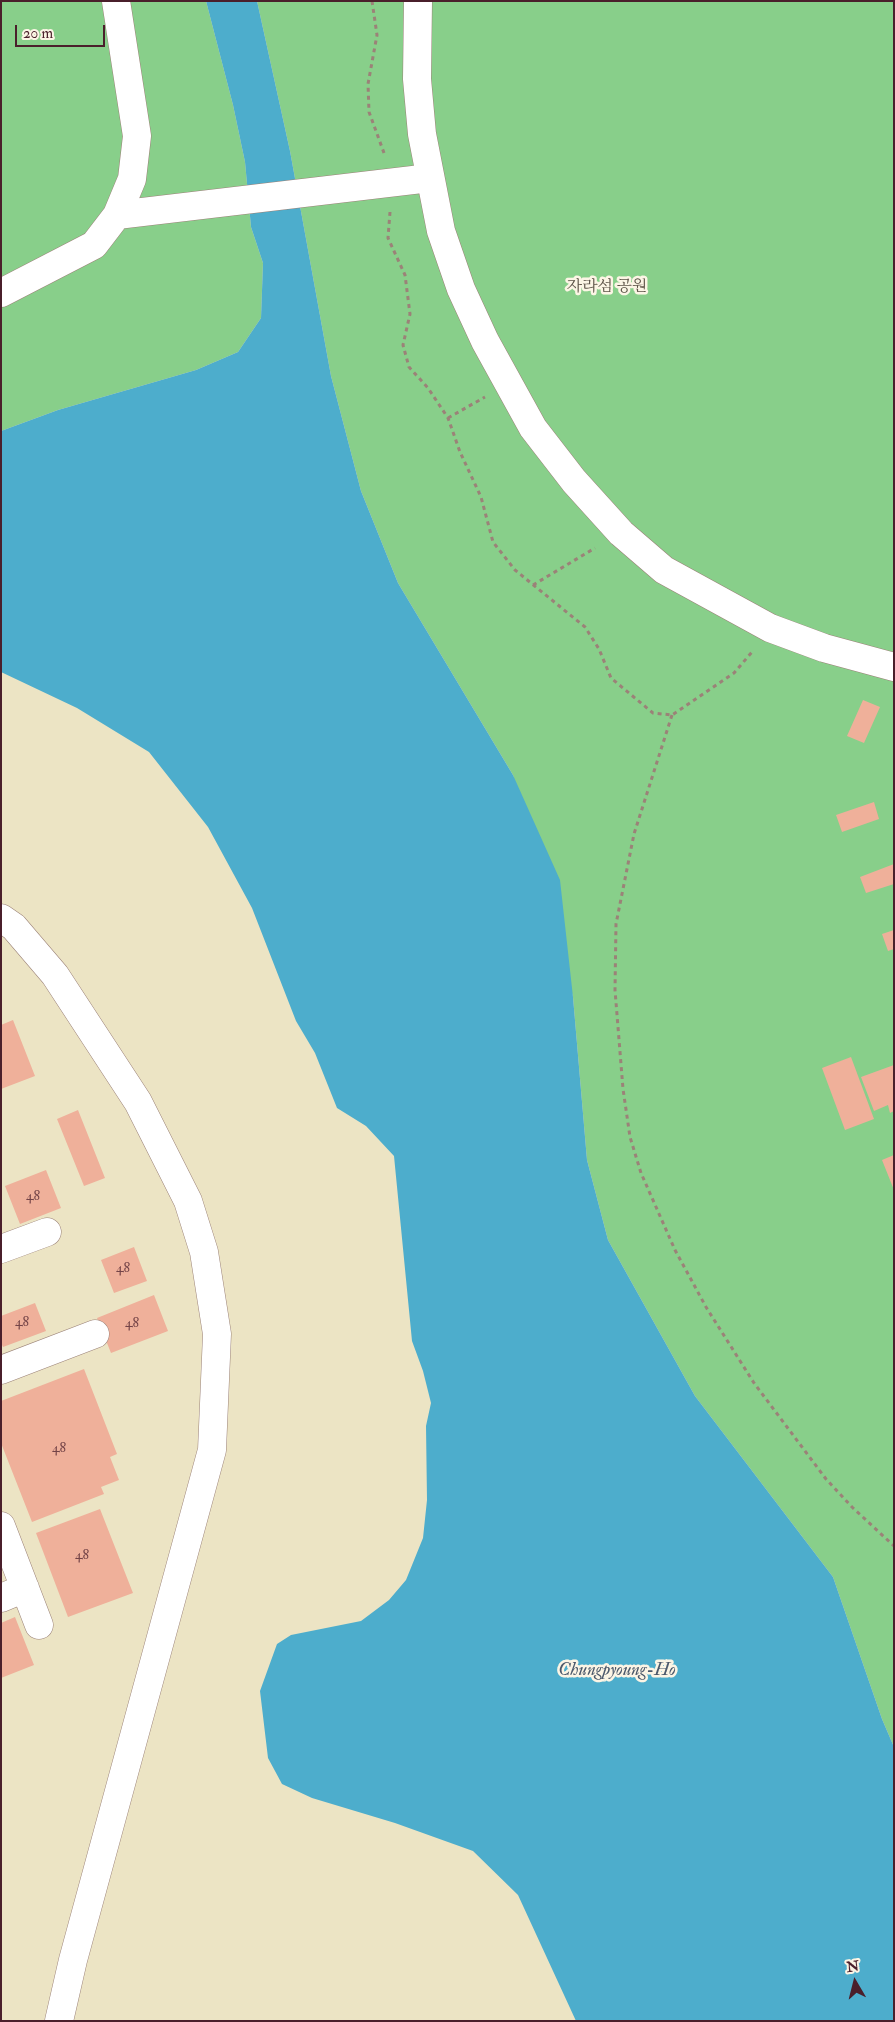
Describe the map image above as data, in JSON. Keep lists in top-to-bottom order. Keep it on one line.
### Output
{"water":["Chungpyoung-Ho"],"parks":["자라섬 공원"],"house_numbers":["48","48","48","48","48","48"],"scale_bar":"20 m","north":"top"}
